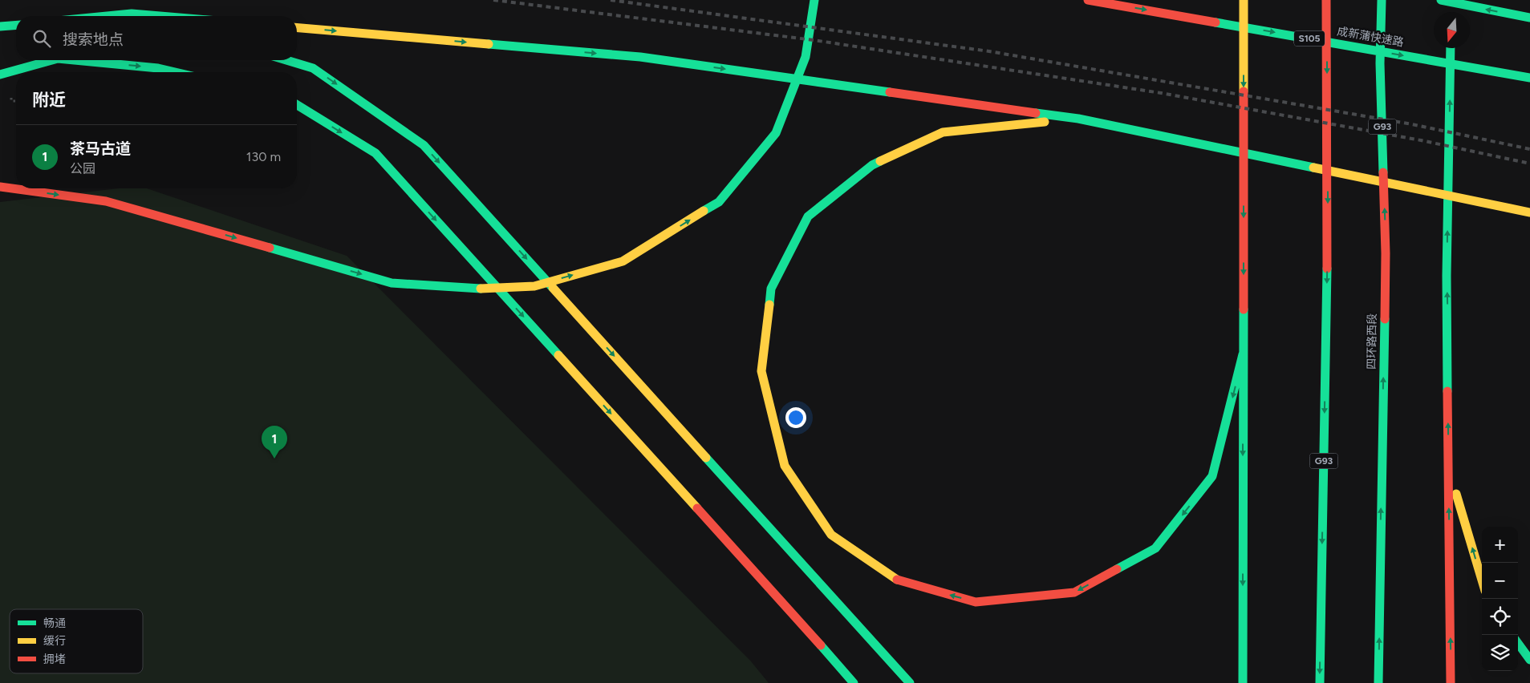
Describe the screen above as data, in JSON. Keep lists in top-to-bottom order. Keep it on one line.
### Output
{"streets":{"main road":["成新蒲快速路","S105","G93","四环路西段"]},"one_way":["成新蒲快速路"],"legend":["畅通","缓行","拥堵"],"north":"bottom","page":{"search":"搜索地点","heading":"附近","list":[{"mark":"1","name":"茶马古道","note":"公园","value":"130 m"}],"pins":"1","map_buttons":["+","−"]}}
